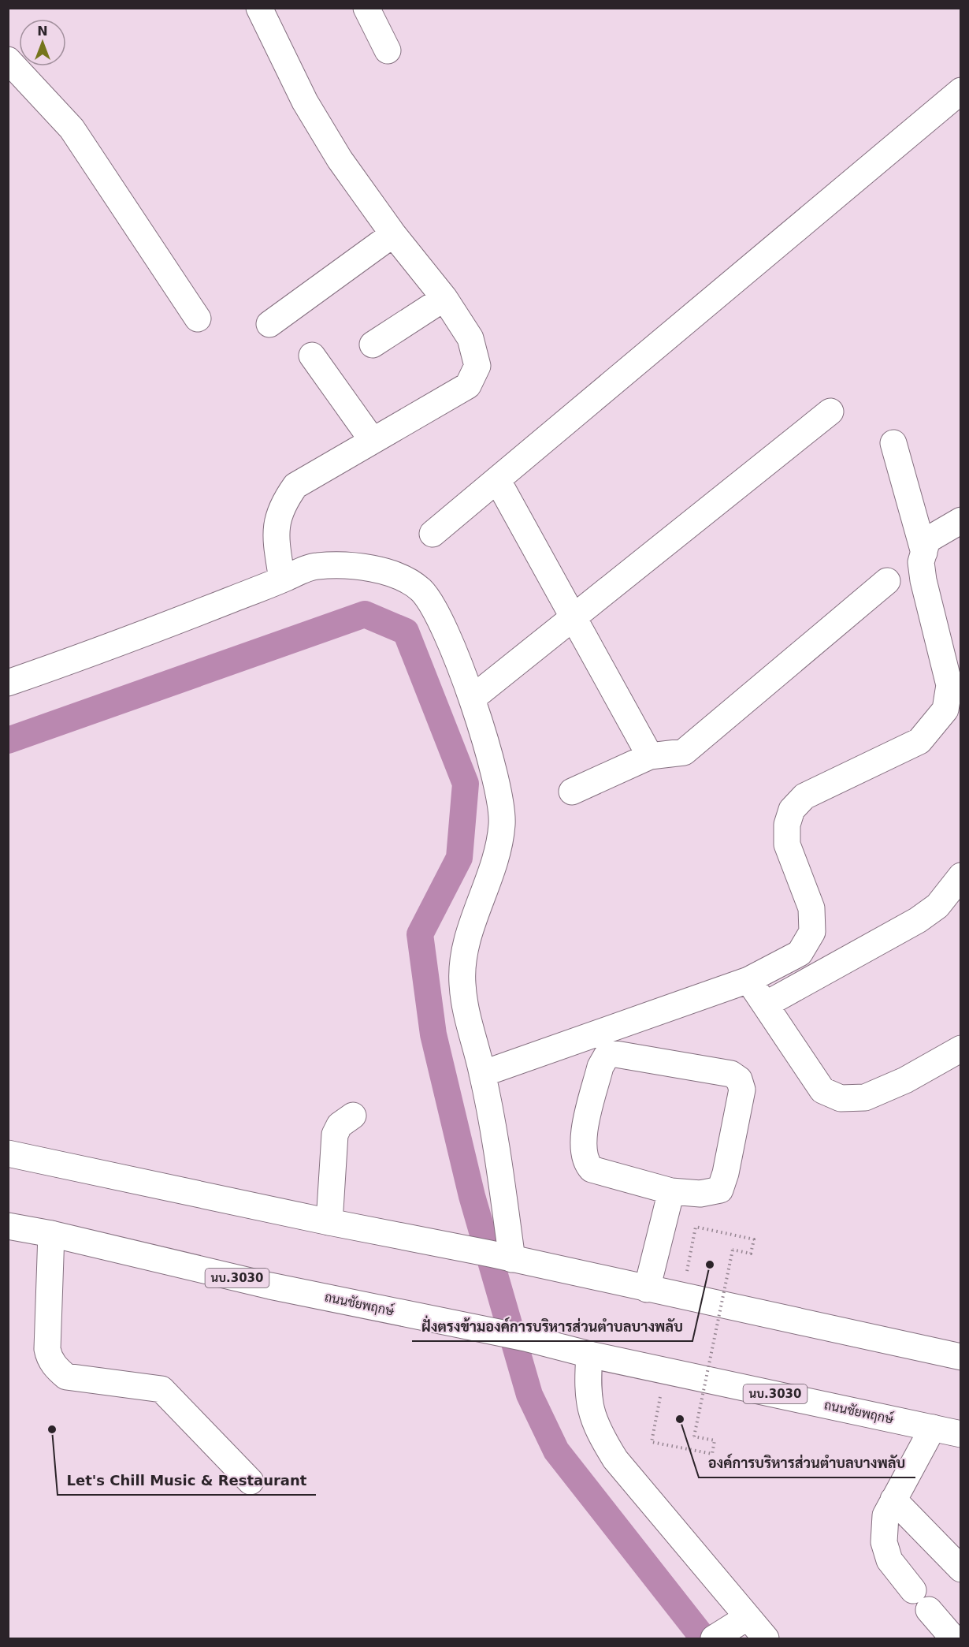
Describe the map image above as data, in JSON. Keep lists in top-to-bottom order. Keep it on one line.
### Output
{"streets":{"street":["นบ.3030","ถนนชัยพฤกษ์"]},"places":["ฝั่งตรงข้ามองค์การบริหารส่วนตำบลบางพลับ","องค์การบริหารส่วนตำบลบางพลับ","Let's Chill Music & Restaurant"],"north":"top"}
